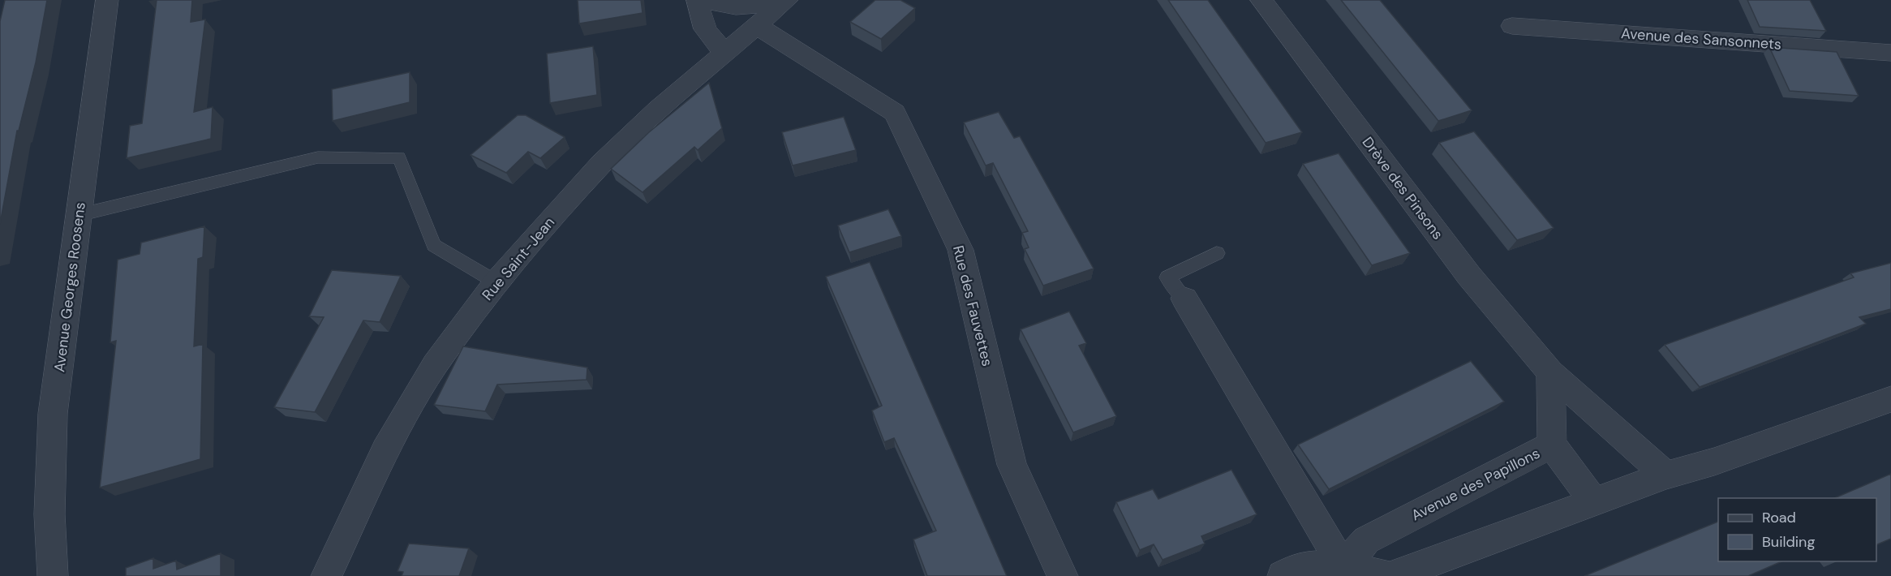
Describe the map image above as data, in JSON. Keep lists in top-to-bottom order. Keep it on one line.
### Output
{"streets":{"street":["Avenue des Sansonnets","Drève des Pinsons","Rue Saint-Jean","Avenue Georges Roosens","Rue des Fauvettes","Avenue des Papillons"]},"crossings":[["Rue Saint-Jean","Rue des Fauvettes"]],"legend":["Road","Building"]}
